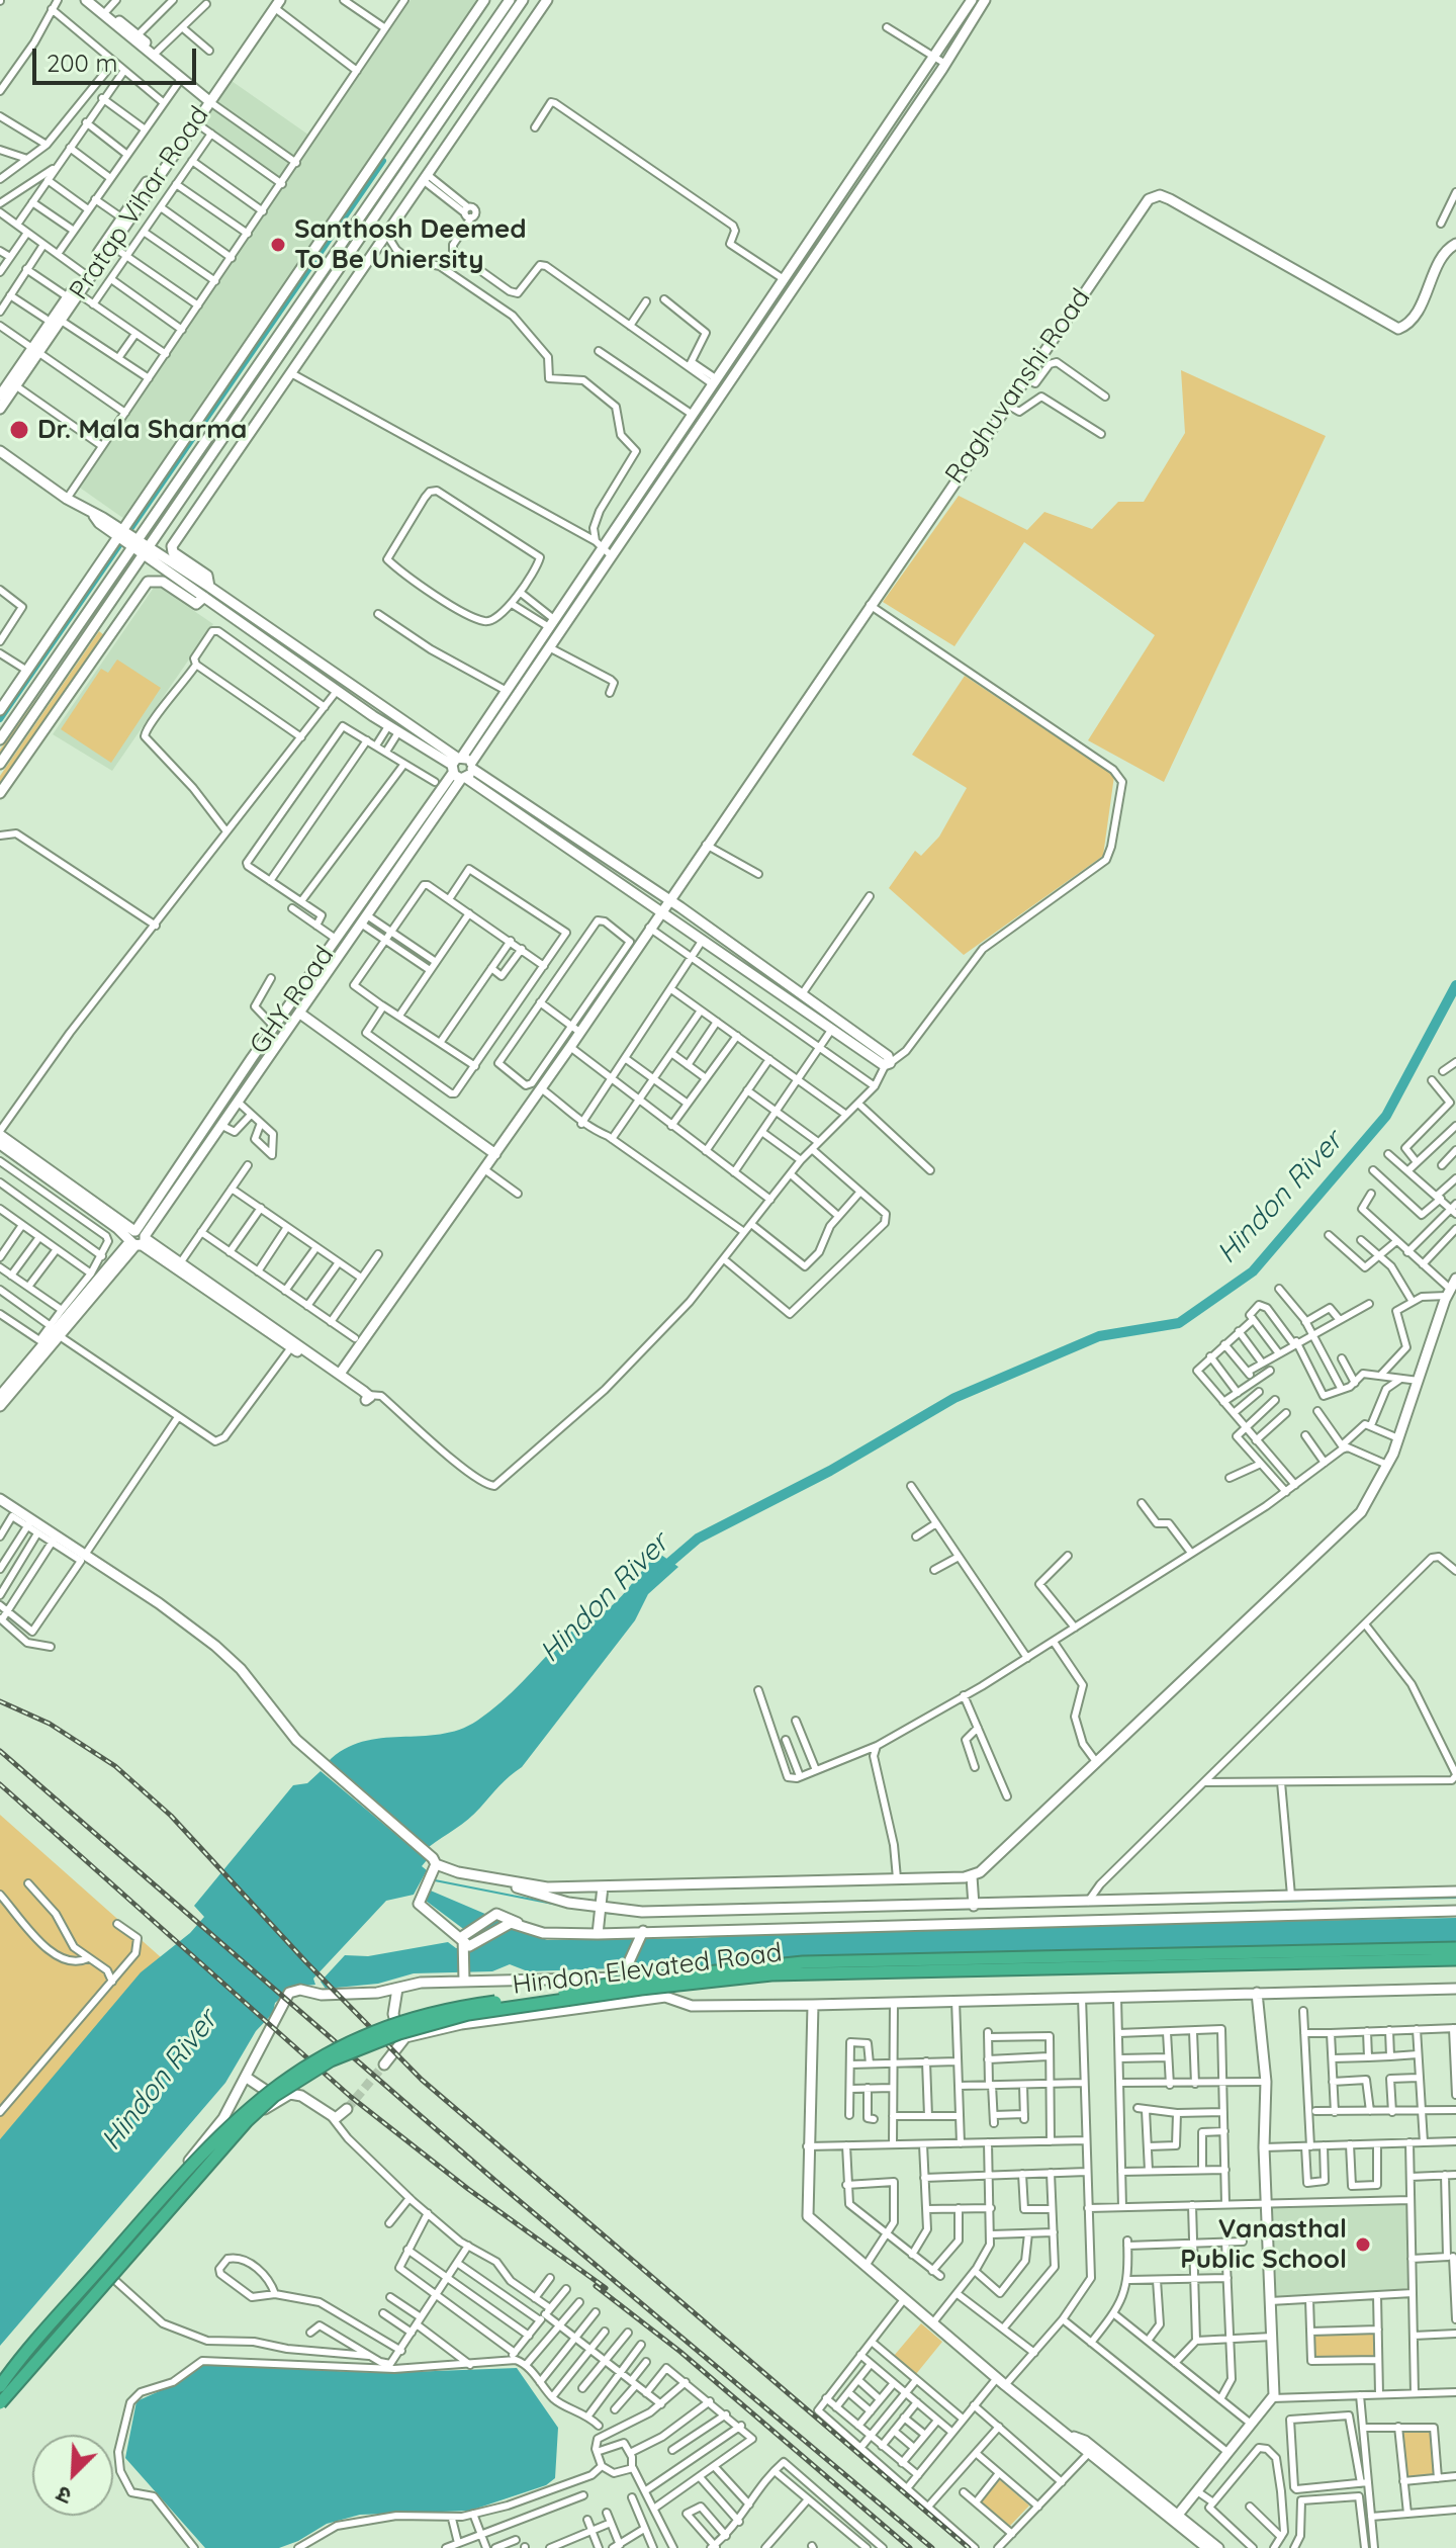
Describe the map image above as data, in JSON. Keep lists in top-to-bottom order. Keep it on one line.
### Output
{"streets":{"highway":["Hindon Elevated Road"],"street":["Pratap Vihar Road","Raghuvanshi Road","GHY Road"]},"water":["Hindon River"],"places":["Santhosh Deemed To Be Uniersity","Dr. Mala Sharma","Vanasthal Public School"],"scale_bar":"200 m","north":"bottom left"}
